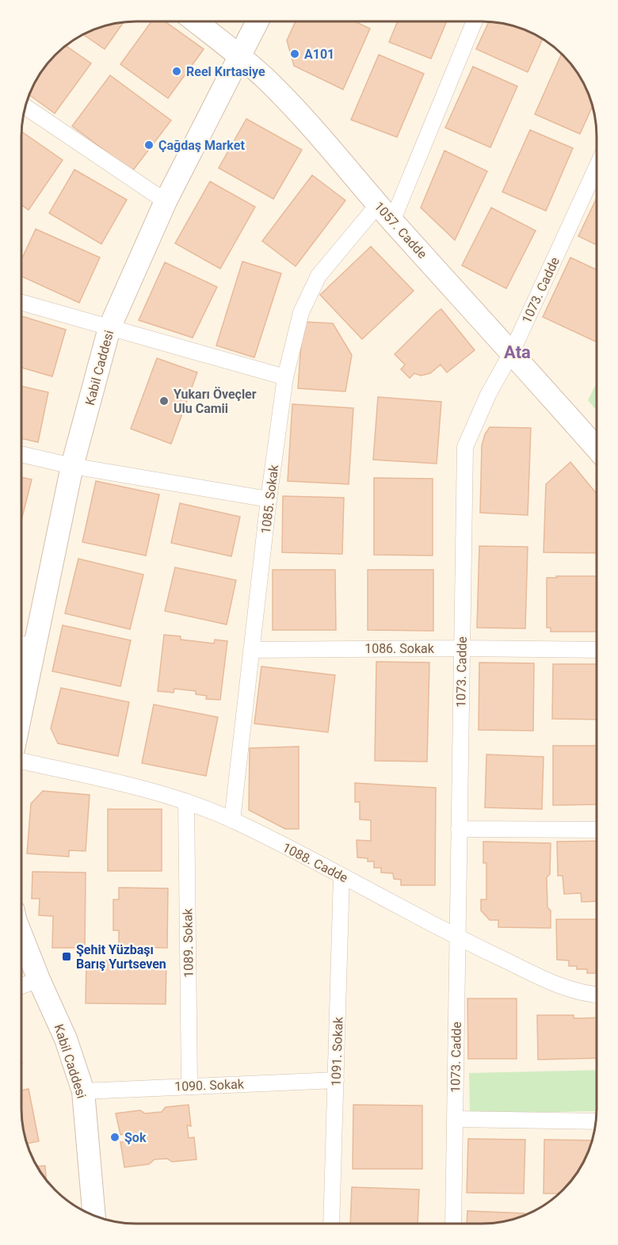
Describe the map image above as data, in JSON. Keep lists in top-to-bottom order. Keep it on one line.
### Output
{"streets":{"main road":["1057. Cadde","Kabil Caddesi"],"street":["1073. Cadde","1085. Sokak","1086. Sokak","1088. Cadde","1089. Sokak","1091. Sokak","1090. Sokak"]},"crossings":[["1057. Cadde","1073. Cadde"],["1057. Cadde","Kabil Caddesi"],["1057. Cadde","1085. Sokak"],["1073. Cadde","1086. Sokak"],["1073. Cadde","1088. Cadde"],["Kabil Caddesi","1090. Sokak"],["1085. Sokak","1086. Sokak"],["1085. Sokak","1088. Cadde"],["1088. Cadde","1089. Sokak"],["1088. Cadde","1091. Sokak"],["1089. Sokak","1090. Sokak"],["1091. Sokak","1090. Sokak"]],"districts":["Ata"],"places":{"other":["A101","Reel Kırtasiye","Çağdaş Market","Yukarı Öveçler Ulu Camii","Şok"],"transit":["Şehit Yüzbaşı Barış Yurtseven"]}}
